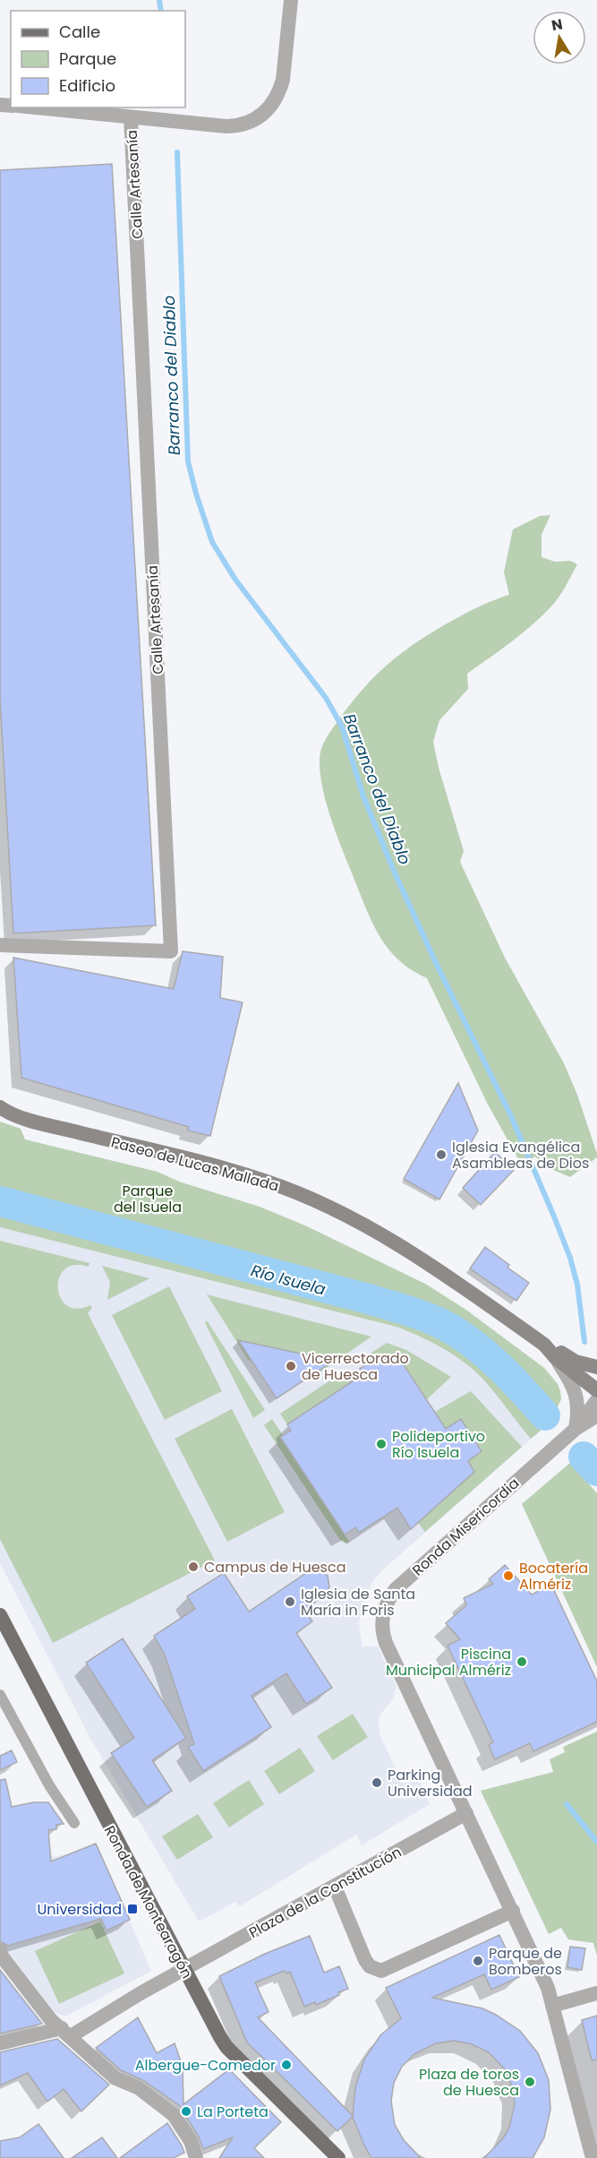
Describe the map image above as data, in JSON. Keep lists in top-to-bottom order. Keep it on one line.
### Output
{"streets":{"main road":["Paseo de Lucas Mallada","Ronda de Montearagón"],"street":["Calle Artesanía","Ronda Misericordia","Plaza de la Constitución"]},"crossings":[["Ronda Misericordia","Plaza de la Constitución"],["Plaza de la Constitución","Ronda de Montearagón"]],"water":["Barranco del Diablo","Río Isuela"],"parks":["Parque del Isuela"],"places":{"other":["Iglesia Evangélica Asambleas de Dios","Vicerrectorado de Huesca","Polideportivo Río Isuela","Campus de Huesca","Bocatería Almériz","Iglesia de Santa María in Foris","Piscina Municipal Almériz","Parking Universidad","Parque de Bomberos","Albergue-Comedor","Plaza de toros de Huesca","La Porteta"],"transit":["Universidad"]},"legend":["Calle","Parque","Edificio"],"north":"top"}
